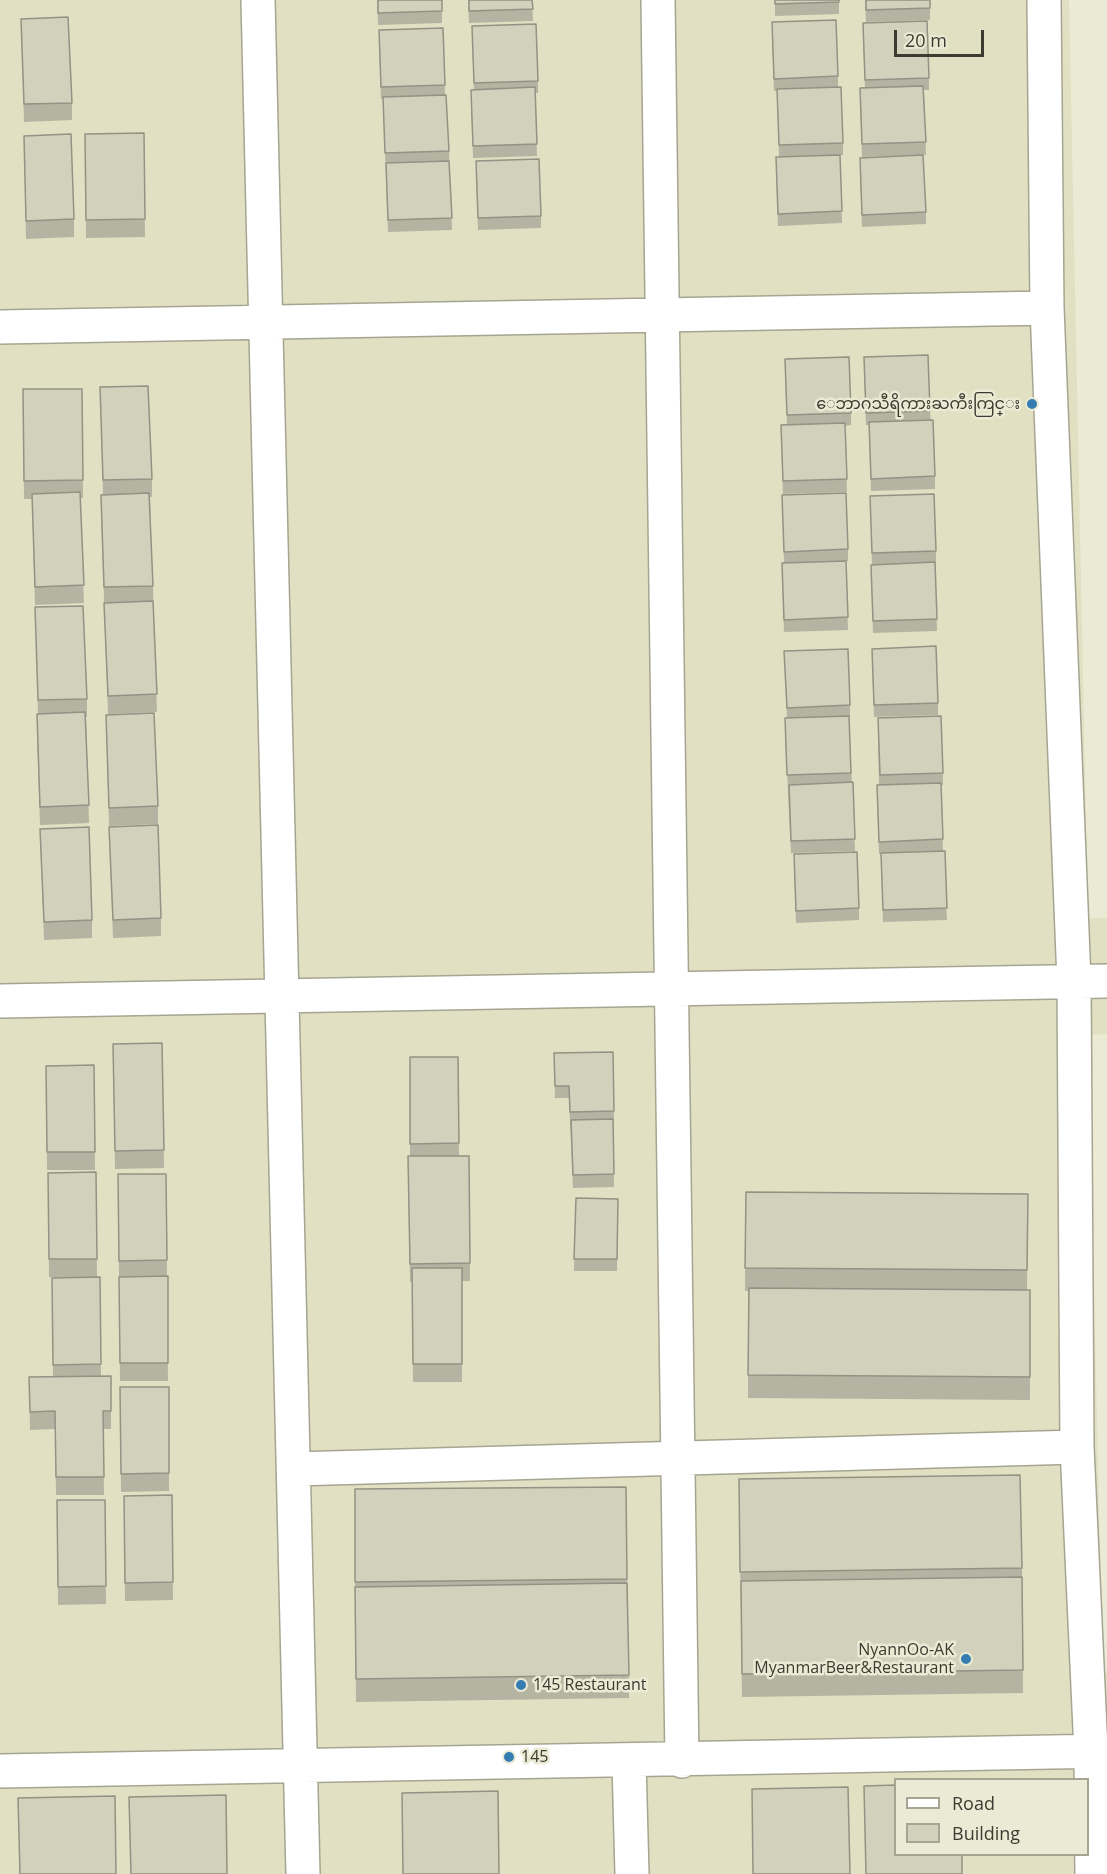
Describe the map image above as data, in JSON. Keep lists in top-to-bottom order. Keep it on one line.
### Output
{"places":["ေဘာဂသီရိကားႀကီးကြင္း","NyannOo-AK MyanmarBeer&Restaurant","145 Restaurant","145"],"legend":["Road","Building"],"scale_bar":"20 m"}
